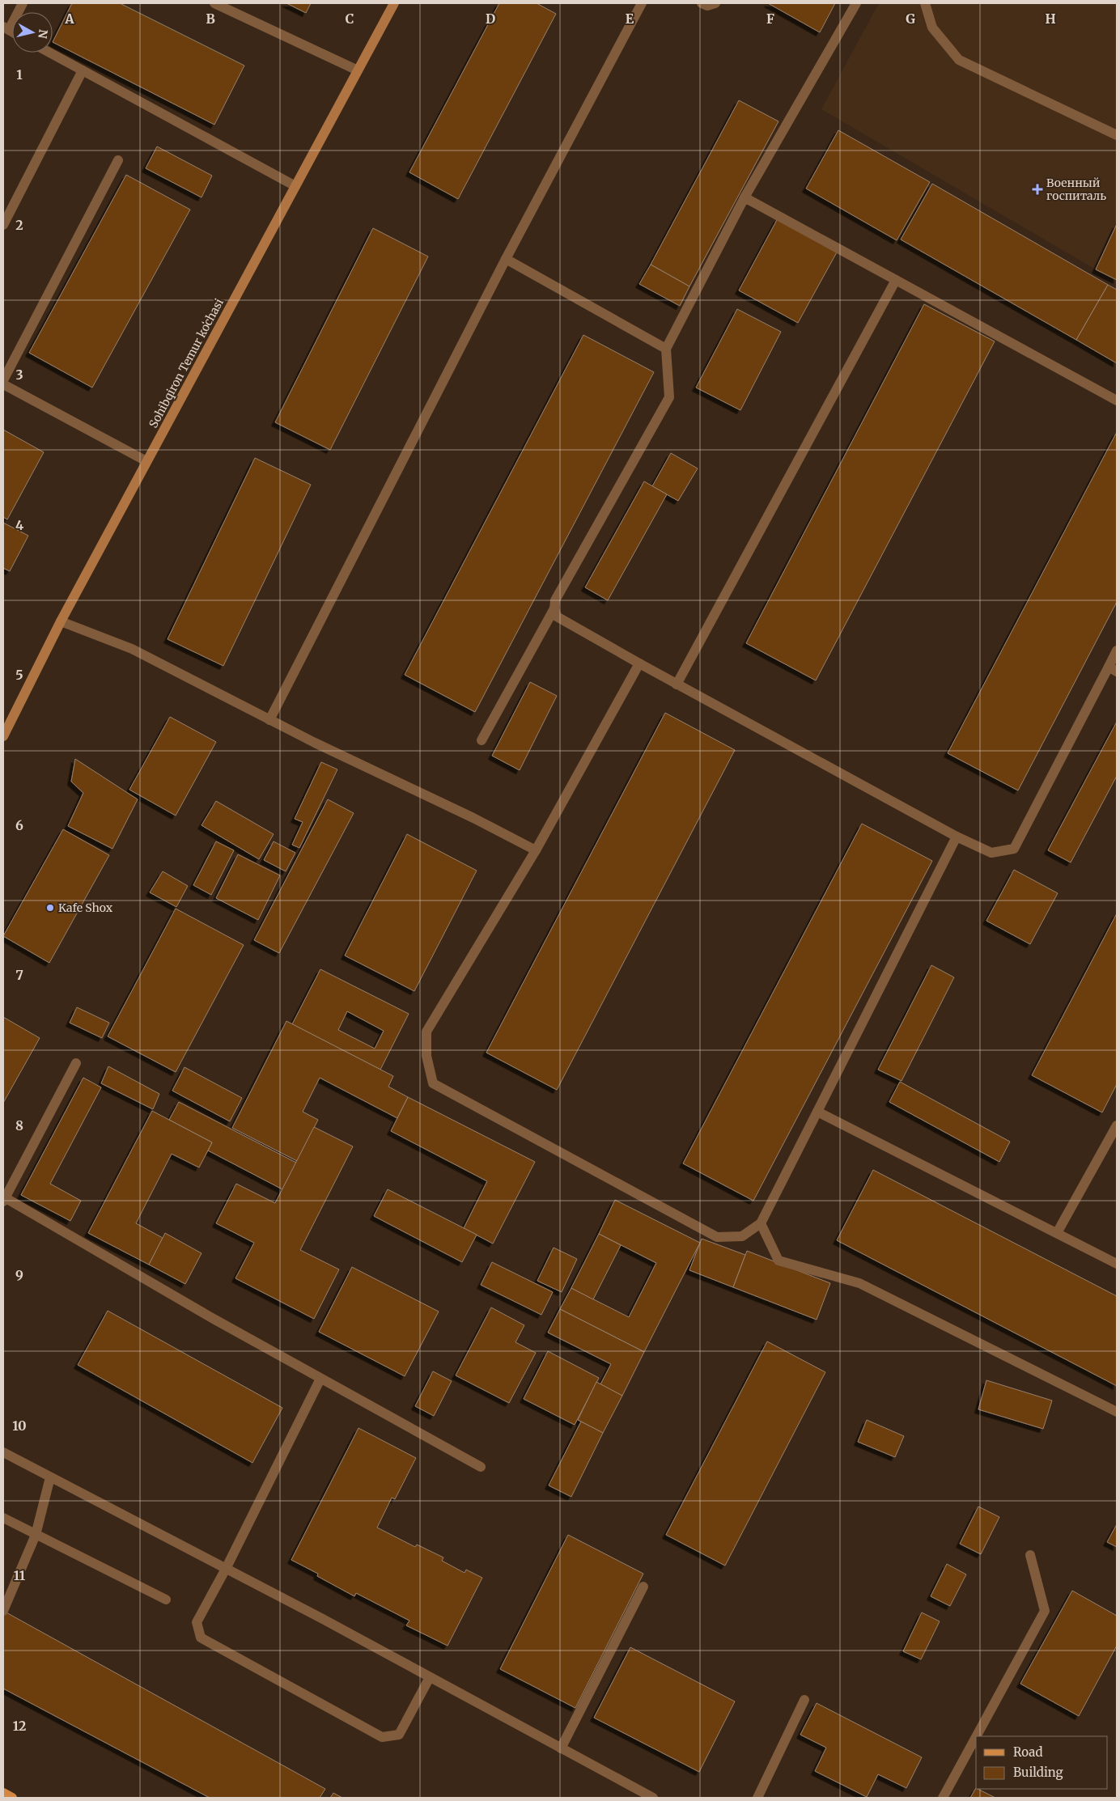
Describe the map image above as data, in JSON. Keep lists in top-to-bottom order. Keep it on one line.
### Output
{"streets":{"main road":["Sohibqiron Temur koʻchasi"]},"places":{"health":["Военный госпиталь"],"other":["Kafe Shox"]},"legend":["Road","Building"],"north":"right","grid":{"columns":["A","B","C","D","E","F","G","H"],"rows":["1","2","3","4","5","6","7","8","9","10","11","12"]}}
